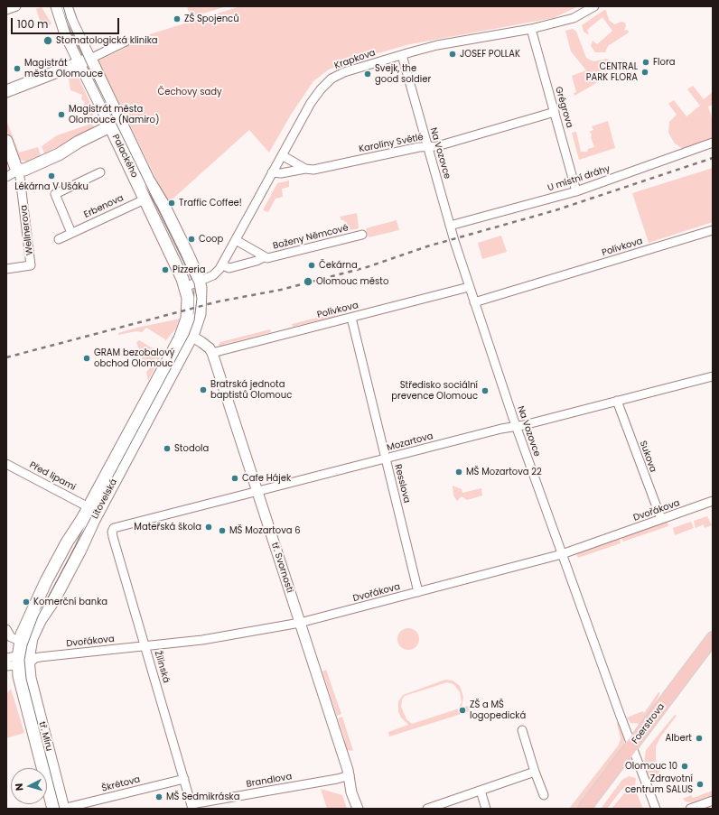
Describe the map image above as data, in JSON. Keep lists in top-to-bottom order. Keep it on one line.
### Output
{"streets":{"main road":["Palackého","Litovelská","Foerstrova","tř. Míru"],"street":["Krapkova","Grégrova","Karolíny Světlé","Na Vozovce","U místní dráhy","Erbenova","Wellnerova","Boženy Němcové","Polívkova","Mozartova","Sukova","Před lipami","Resslova","Dvořákova","tř. Svornosti","Žilinská","Brandlova","Škrétova"]},"crossings":[["Krapkova","Grégrova"],["Krapkova","Karolíny Světlé"],["Krapkova","Na Vozovce"],["Krapkova","Palackého"],["Krapkova","Boženy Němcové"],["Krapkova","Litovelská"],["Grégrova","Karolíny Světlé"],["Grégrova","U místní dráhy"],["Karolíny Světlé","Na Vozovce"],["Na Vozovce","U místní dráhy"],["Na Vozovce","Polívkova"],["Na Vozovce","Mozartova"],["Na Vozovce","Dvořákova"],["Na Vozovce","Foerstrova"],["Palackého","Erbenova"],["Palackého","Litovelská"],["Polívkova","Resslova"],["Polívkova","tř. Svornosti"],["Mozartova","Sukova"],["Mozartova","Resslova"],["Mozartova","tř. Svornosti"],["Mozartova","Žilinská"],["Sukova","Dvořákova"],["Před lipami","Litovelská"],["Resslova","Dvořákova"],["Litovelská","Dvořákova"],["Litovelská","tř. Svornosti"],["Litovelská","tř. Míru"],["Dvořákova","tř. Svornosti"],["Dvořákova","Žilinská"],["Dvořákova","tř. Míru"],["tř. Svornosti","Brandlova"],["Žilinská","Brandlova"],["Žilinská","Škrétova"],["tř. Míru","Škrétova"]],"parks":["Čechovy sady"],"places":["ZŠ Spojenců","Stomatologická klinika","JOSEF POLLAK","Flora","Magistrát města Olomouce","CENTRAL PARK FLORA","Svejk, the good soldier","Magistrát města Olomouce (Namiro)","Lékárna V Ušáku","Traffic Coffee!","Coop","Čekárna","Pizzeria","Olomouc město","GRAM bezobalový obchod Olomouc","Bratrská jednota baptistů Olomouc","Středisko sociální prevence Olomouc","Stodola","MŠ Mozartova 22","Cafe Hájek","Mateřská škola","MŠ Mozartova 6","Komerční banka","ZŠ a MŠ logopedická","Albert","Olomouc 10","Zdravotní centrum SALUS","MŠ Sedmikráska"],"scale_bar":"100 m","north":"left"}
